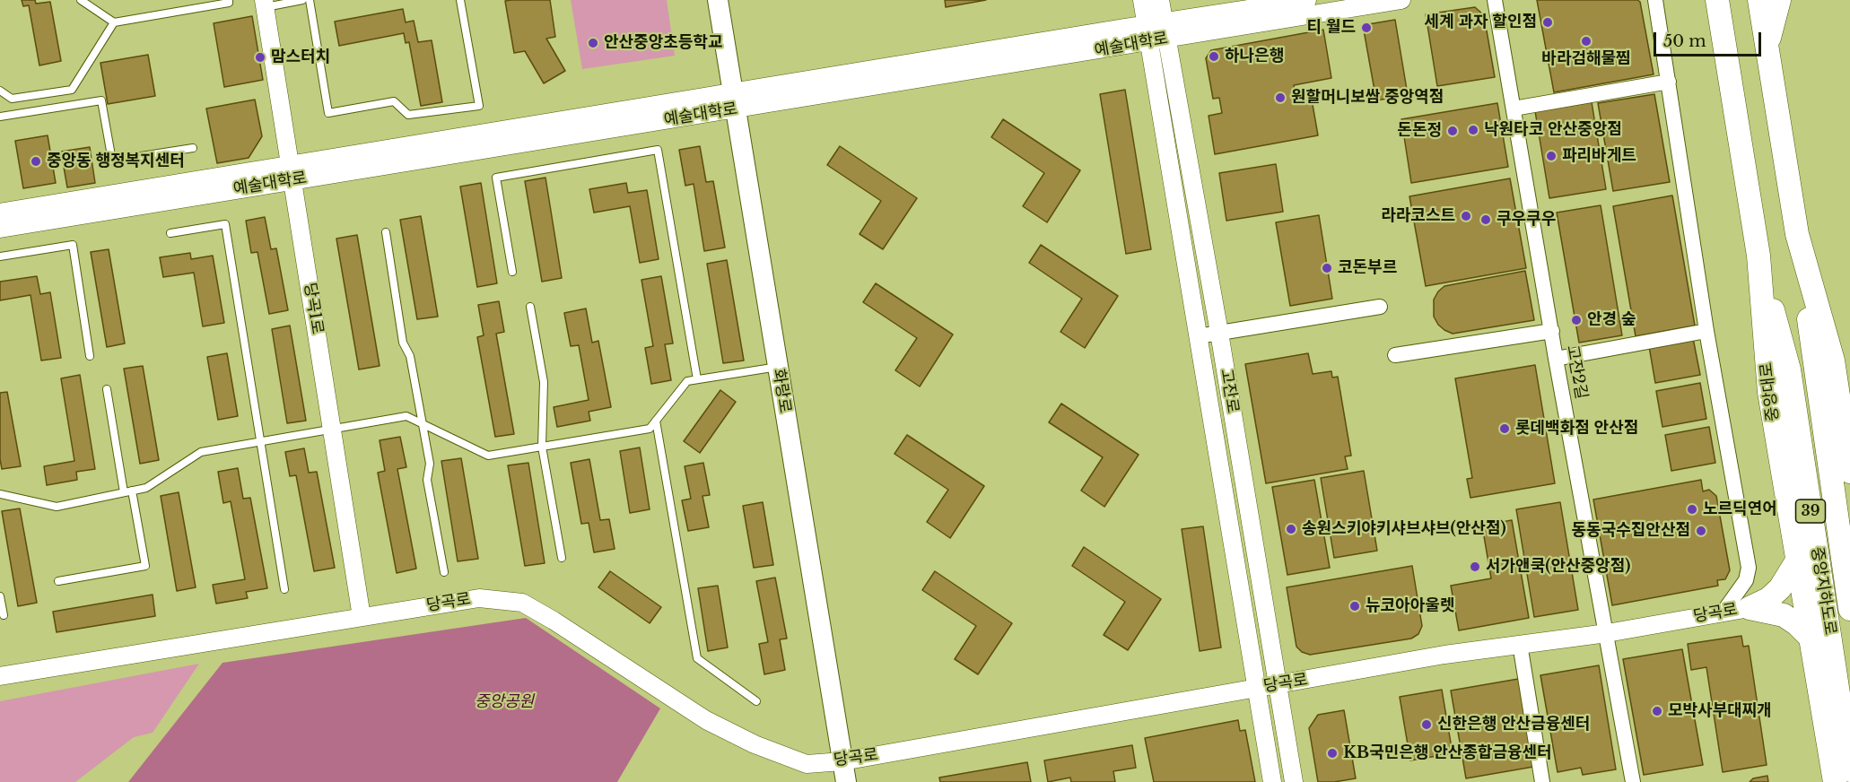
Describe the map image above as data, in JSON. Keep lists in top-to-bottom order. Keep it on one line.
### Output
{"streets":{"main road":["화랑로","중앙대로","39","중앙지하도로"],"street":["예술대학로","당곡1로","고잔2길","고잔로","당곡로"]},"crossings":[["예술대학로","당곡1로"],["예술대학로","화랑로"],["예술대학로","고잔로"],["당곡1로","당곡로"],["고잔2길","당곡로"],["화랑로","당곡로"],["고잔로","당곡로"],["중앙대로","중앙지하도로"],["39","중앙지하도로"]],"parks":["중앙공원"],"places":["세계 과자 할인점","티 월드","바라검해물찜","안산중앙초등학교","하나은행","맘스터치","원할머니보쌈 중앙역점","낙원타코 안산중앙점","돈돈정","파리바게트","중앙동 행정복지센터","라라코스트","쿠우쿠우","코돈부르","안경 숲","롯데백화점 안산점","노르딕연어","송원스키야키샤브샤브(안산점)","동동국수집안산점","서가앤쿡(안산중앙점)","뉴코아아울렛","모박사부대찌개","신한은행 안산금융센터","KB국민은행 안산종합금융센터"],"scale_bar":"50 m"}
